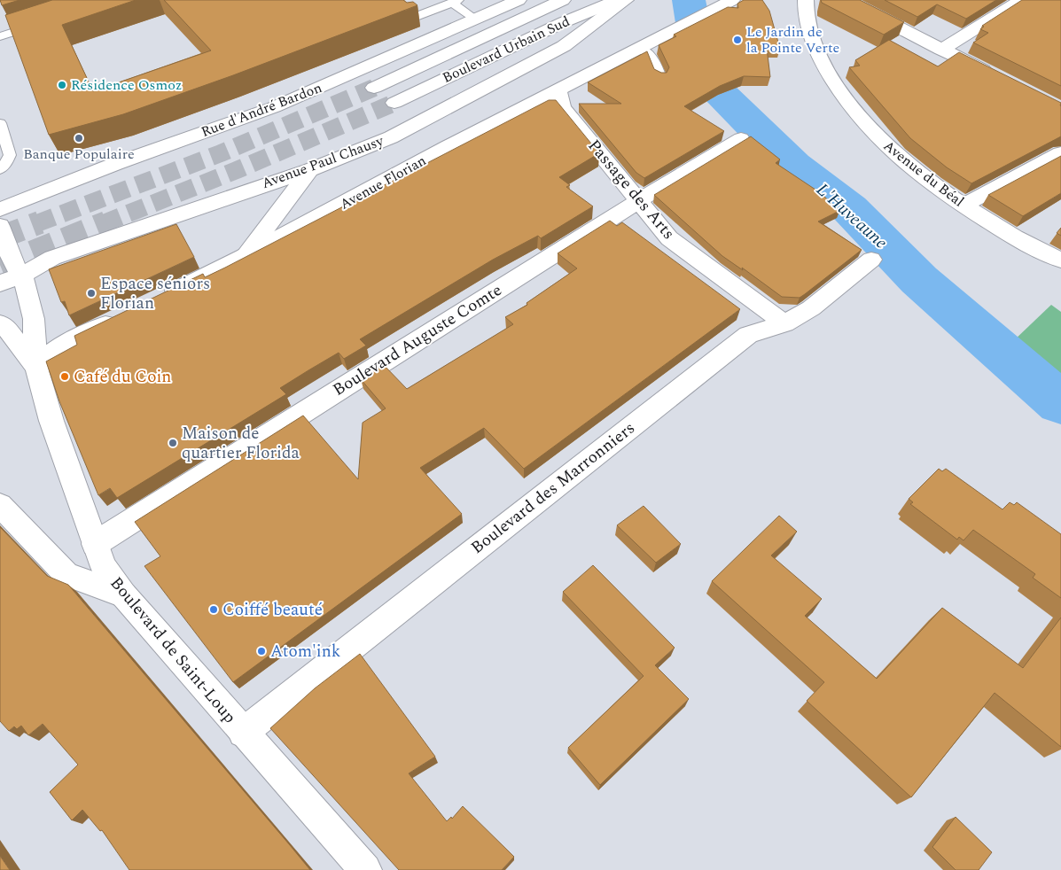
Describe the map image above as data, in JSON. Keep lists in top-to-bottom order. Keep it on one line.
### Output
{"streets":{"main road":["Boulevard Urbain Sud","Rue d'André Bardon","Avenue Paul Chausy","Avenue du Béal","Avenue Florian","Passage des Arts","Boulevard Auguste Comte","Boulevard des Marronniers","Boulevard de Saint-Loup"]},"crossings":[["Avenue Florian","Passage des Arts"],["Passage des Arts","Boulevard Auguste Comte"],["Passage des Arts","Boulevard des Marronniers"],["Boulevard Auguste Comte","Boulevard de Saint-Loup"],["Boulevard des Marronniers","Boulevard de Saint-Loup"]],"water":["L'Huveaune"],"places":["Le Jardin de la Pointe Verte","Résidence Osmoz","Banque Populaire","Espace séniors Florian","Café du Coin","Maison de quartier Florida","Coiffé beauté","Atom'ink"]}
